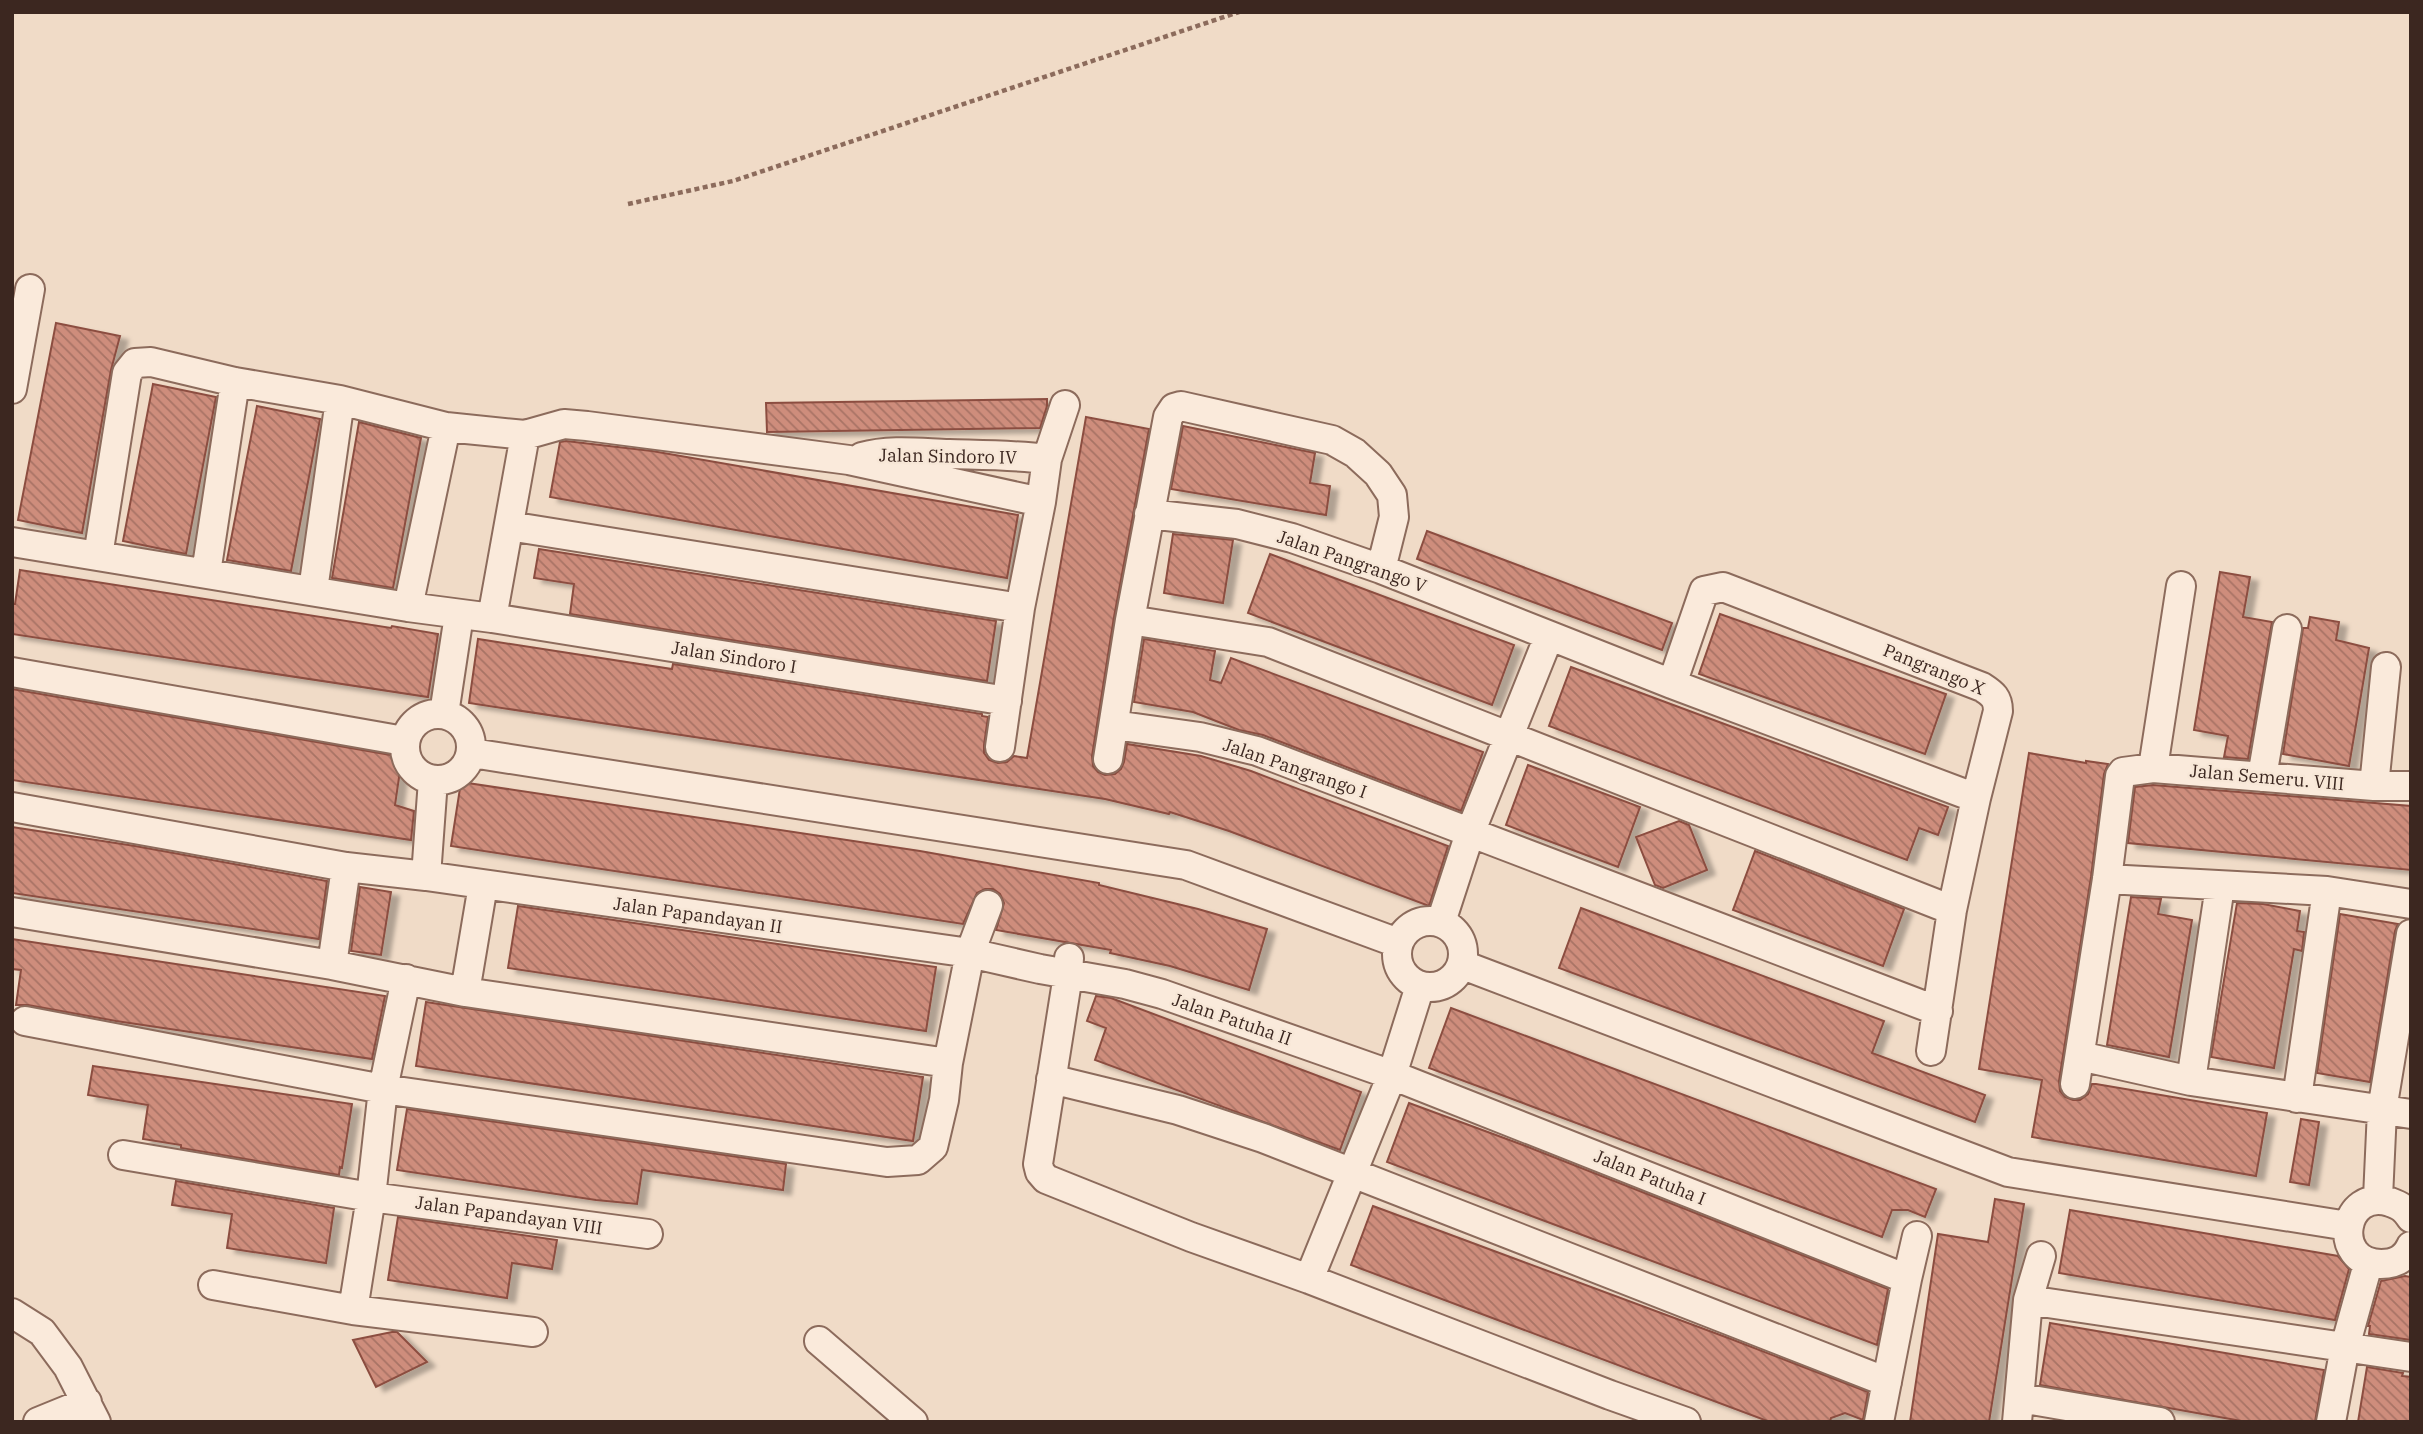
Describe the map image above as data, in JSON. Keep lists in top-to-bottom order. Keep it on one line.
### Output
{"streets":{"street":["Jalan Sindoro IV","Jalan Pangrango V","Jalan Sindoro I","Pangrango X","Jalan Pangrango I","Jalan Semeru. VIII","Jalan Papandayan II","Jalan Patuha II","Jalan Patuha I","Jalan Papandayan VIII"]},"crossings":[["Jalan Pangrango V","Pangrango X"],["Pangrango X","Jalan Pangrango I"],["Jalan Papandayan II","Jalan Patuha II"],["Jalan Patuha II","Jalan Patuha I"]]}
